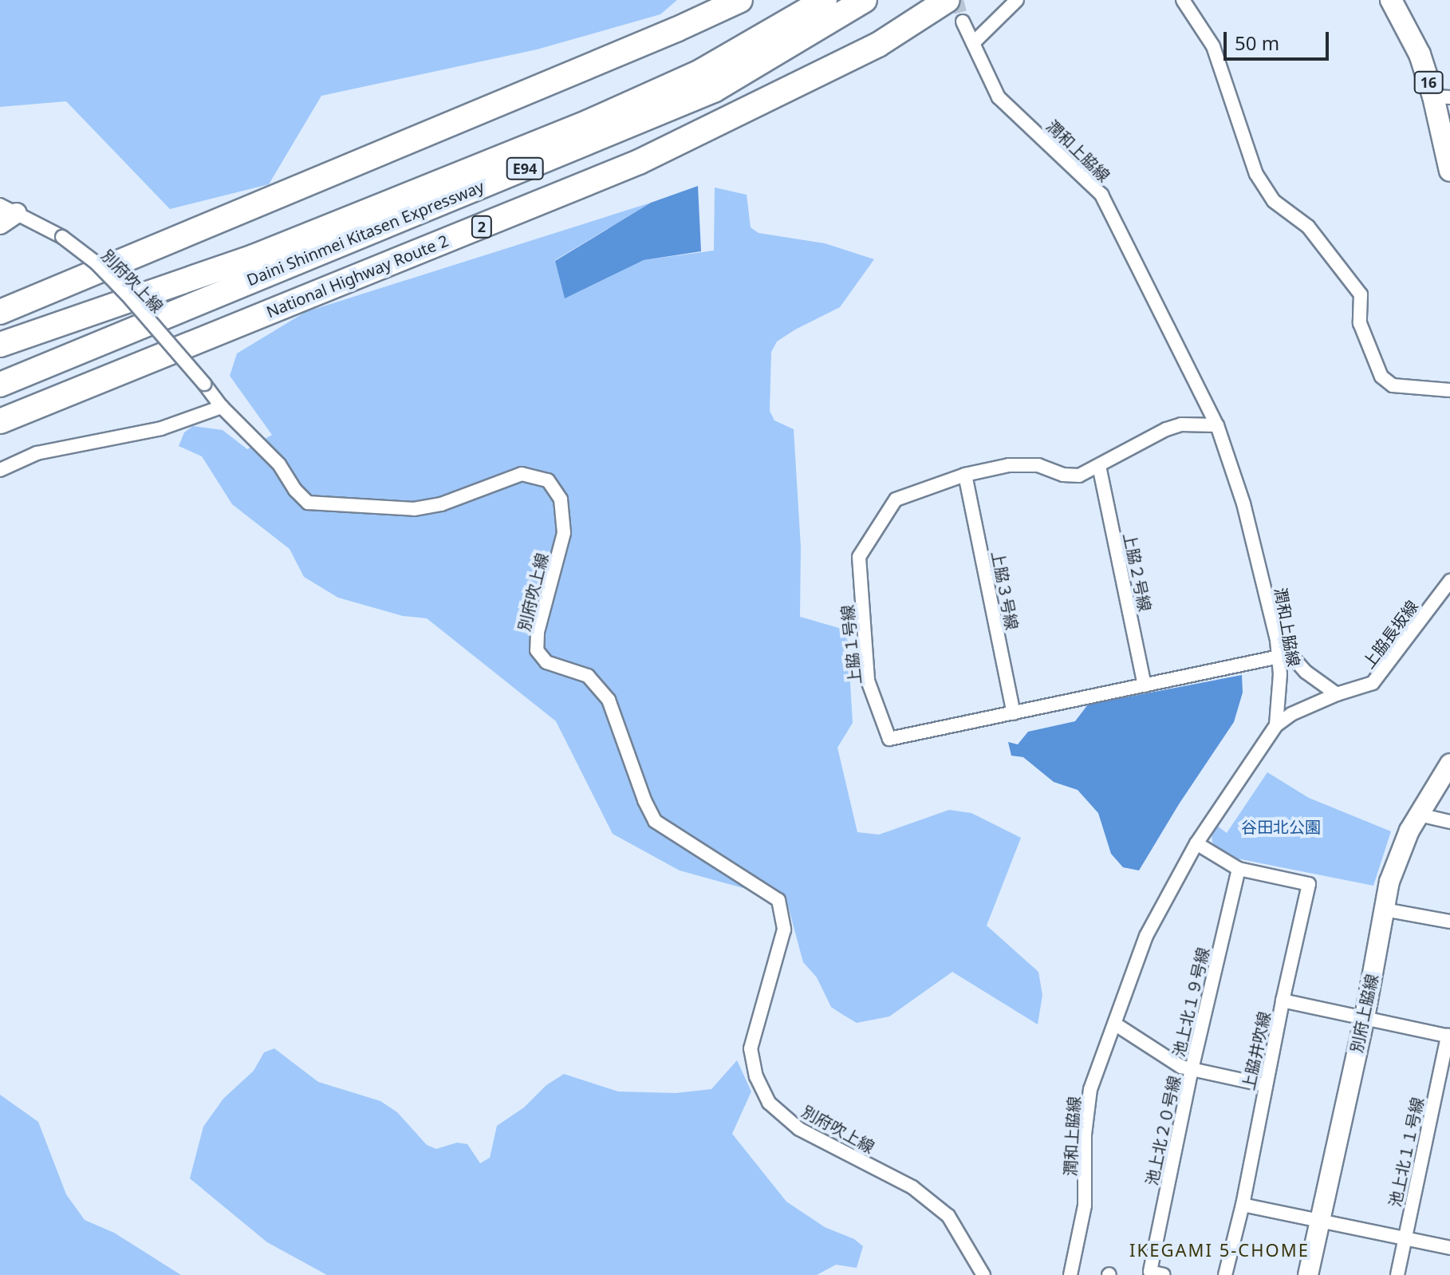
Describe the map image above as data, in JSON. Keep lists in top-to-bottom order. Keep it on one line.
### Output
{"streets":{"highway":["E94","2","Daini Shinmei Kitasen Expressway","National Highway Route 2"],"main road":["16"],"street":["潤和上脇線","別府吹上線","上脇２号線","上脇３号線","上脇長坂線","上脇１号線","池上北１９号線","別府上脇線","上脇井吹線","池上北２０号線","池上北１１号線"]},"crossings":[["潤和上脇線","上脇長坂線"],["潤和上脇線","上脇１号線"],["潤和上脇線","池上北２０号線"],["上脇２号線","上脇１号線"],["上脇３号線","上脇１号線"],["池上北１９号線","上脇井吹線"],["池上北１９号線","池上北２０号線"],["別府上脇線","上脇井吹線"],["上脇井吹線","池上北１１号線"]],"districts":["IKEGAMI 5-CHOME"],"parks":["谷田北公園"],"scale_bar":"50 m"}
